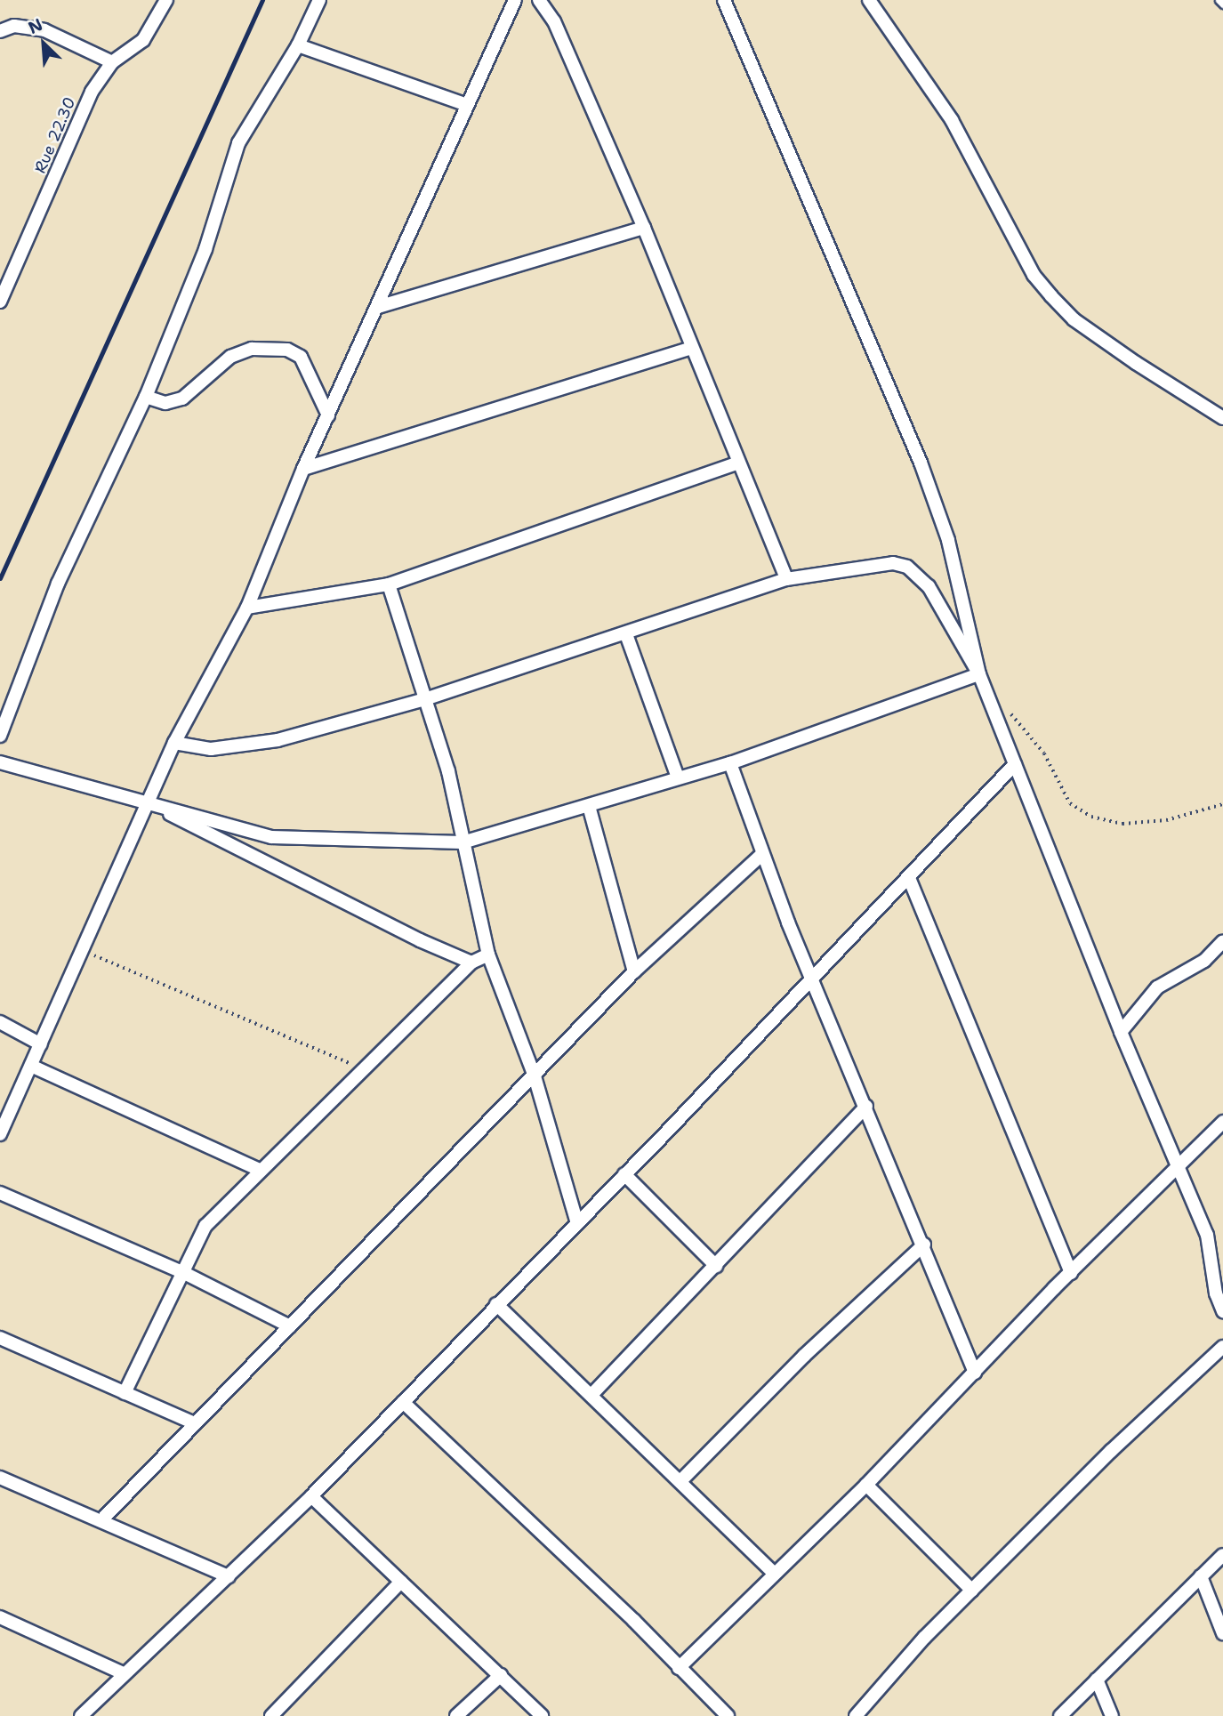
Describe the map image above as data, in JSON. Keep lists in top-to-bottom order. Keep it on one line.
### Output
{"streets":{"street":["Rue 22.30"]},"north":"top left"}
